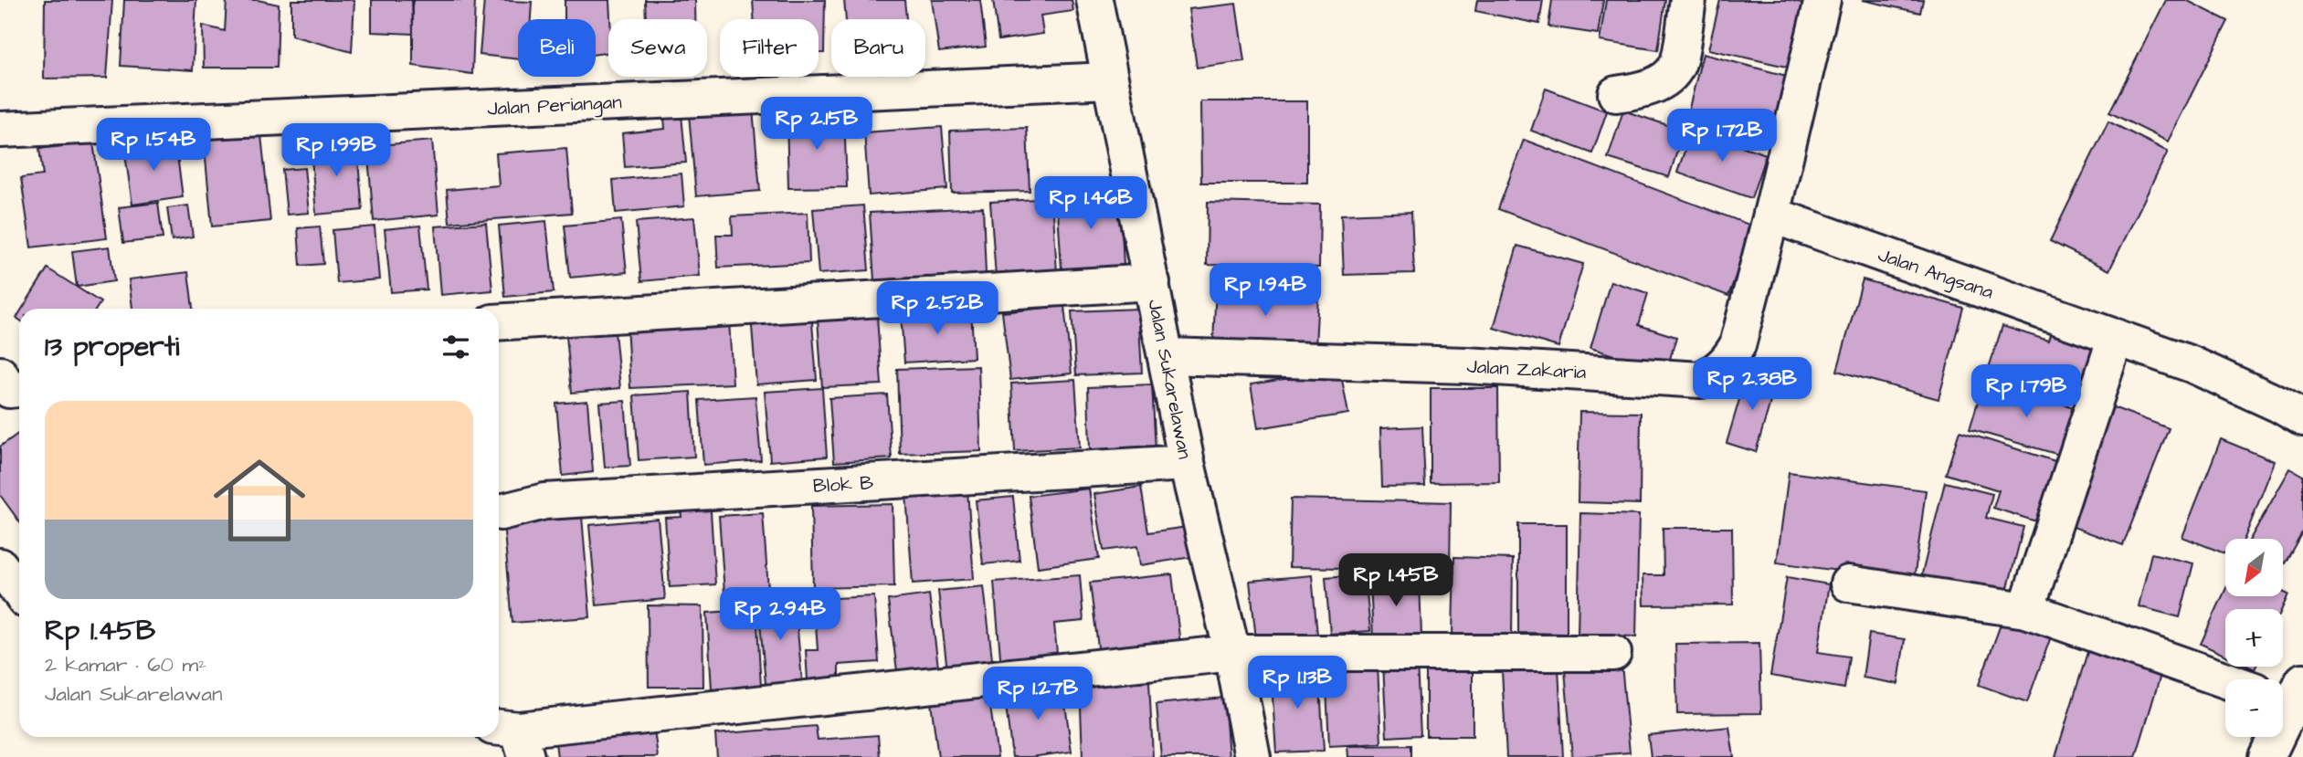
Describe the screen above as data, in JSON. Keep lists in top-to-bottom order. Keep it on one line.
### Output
{"streets":{"street":["Jalan Periangan","Jalan Angsana","Jalan Zakaria","Jalan Sukarelawan","Blok B"]},"crossings":[["Jalan Periangan","Jalan Sukarelawan"],["Jalan Angsana","Jalan Zakaria"],["Jalan Zakaria","Jalan Sukarelawan"],["Jalan Sukarelawan","Blok B"]],"north":"bottom left","page":{"chip":["Beli","Sewa","Filter","Baru"],"price":["Rp 2.15B","Rp 1.72B","Rp 1.54B","Rp 1.99B","Rp 1.46B","Rp 1.94B","Rp 2.52B","Rp 2.38B","Rp 1.79B","Rp 1.45B","Rp 2.94B","Rp 1.13B","Rp 1.27B"],"heading":"13 properti","list":[{"name":"Rp 1.45B","note":"2 kamar · 60 m² · Jalan Sukarelawan"}],"map_buttons":["+","−"]}}
